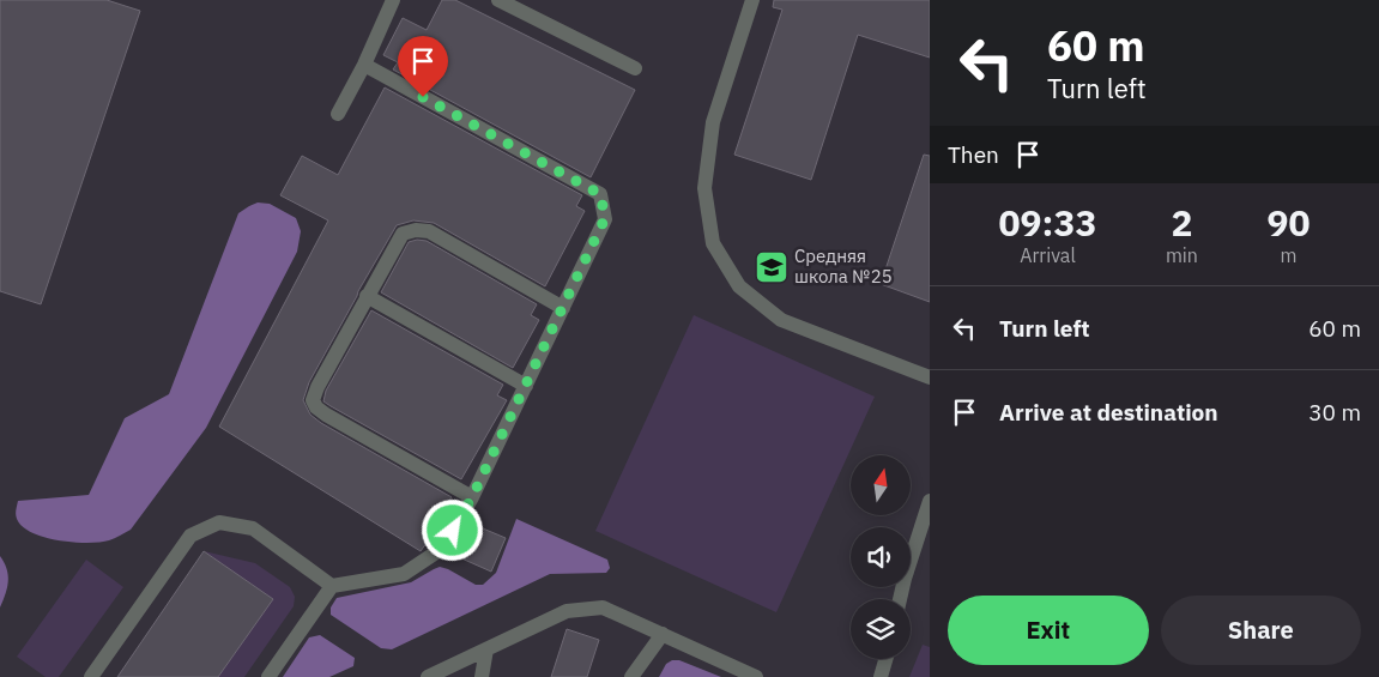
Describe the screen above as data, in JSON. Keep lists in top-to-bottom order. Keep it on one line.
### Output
{"places":{"school or university":["Средняя школа №25"]},"north":"top","page":{"turn":["60 m","Turn left"],"then":"Then","eta":["09:33","Arrival","2","min","90","m"],"list":[{"name":"Turn left","value":"60 m"},{"name":"Arrive at destination","value":"30 m"}],"buttons":["Exit","Share"]}}
